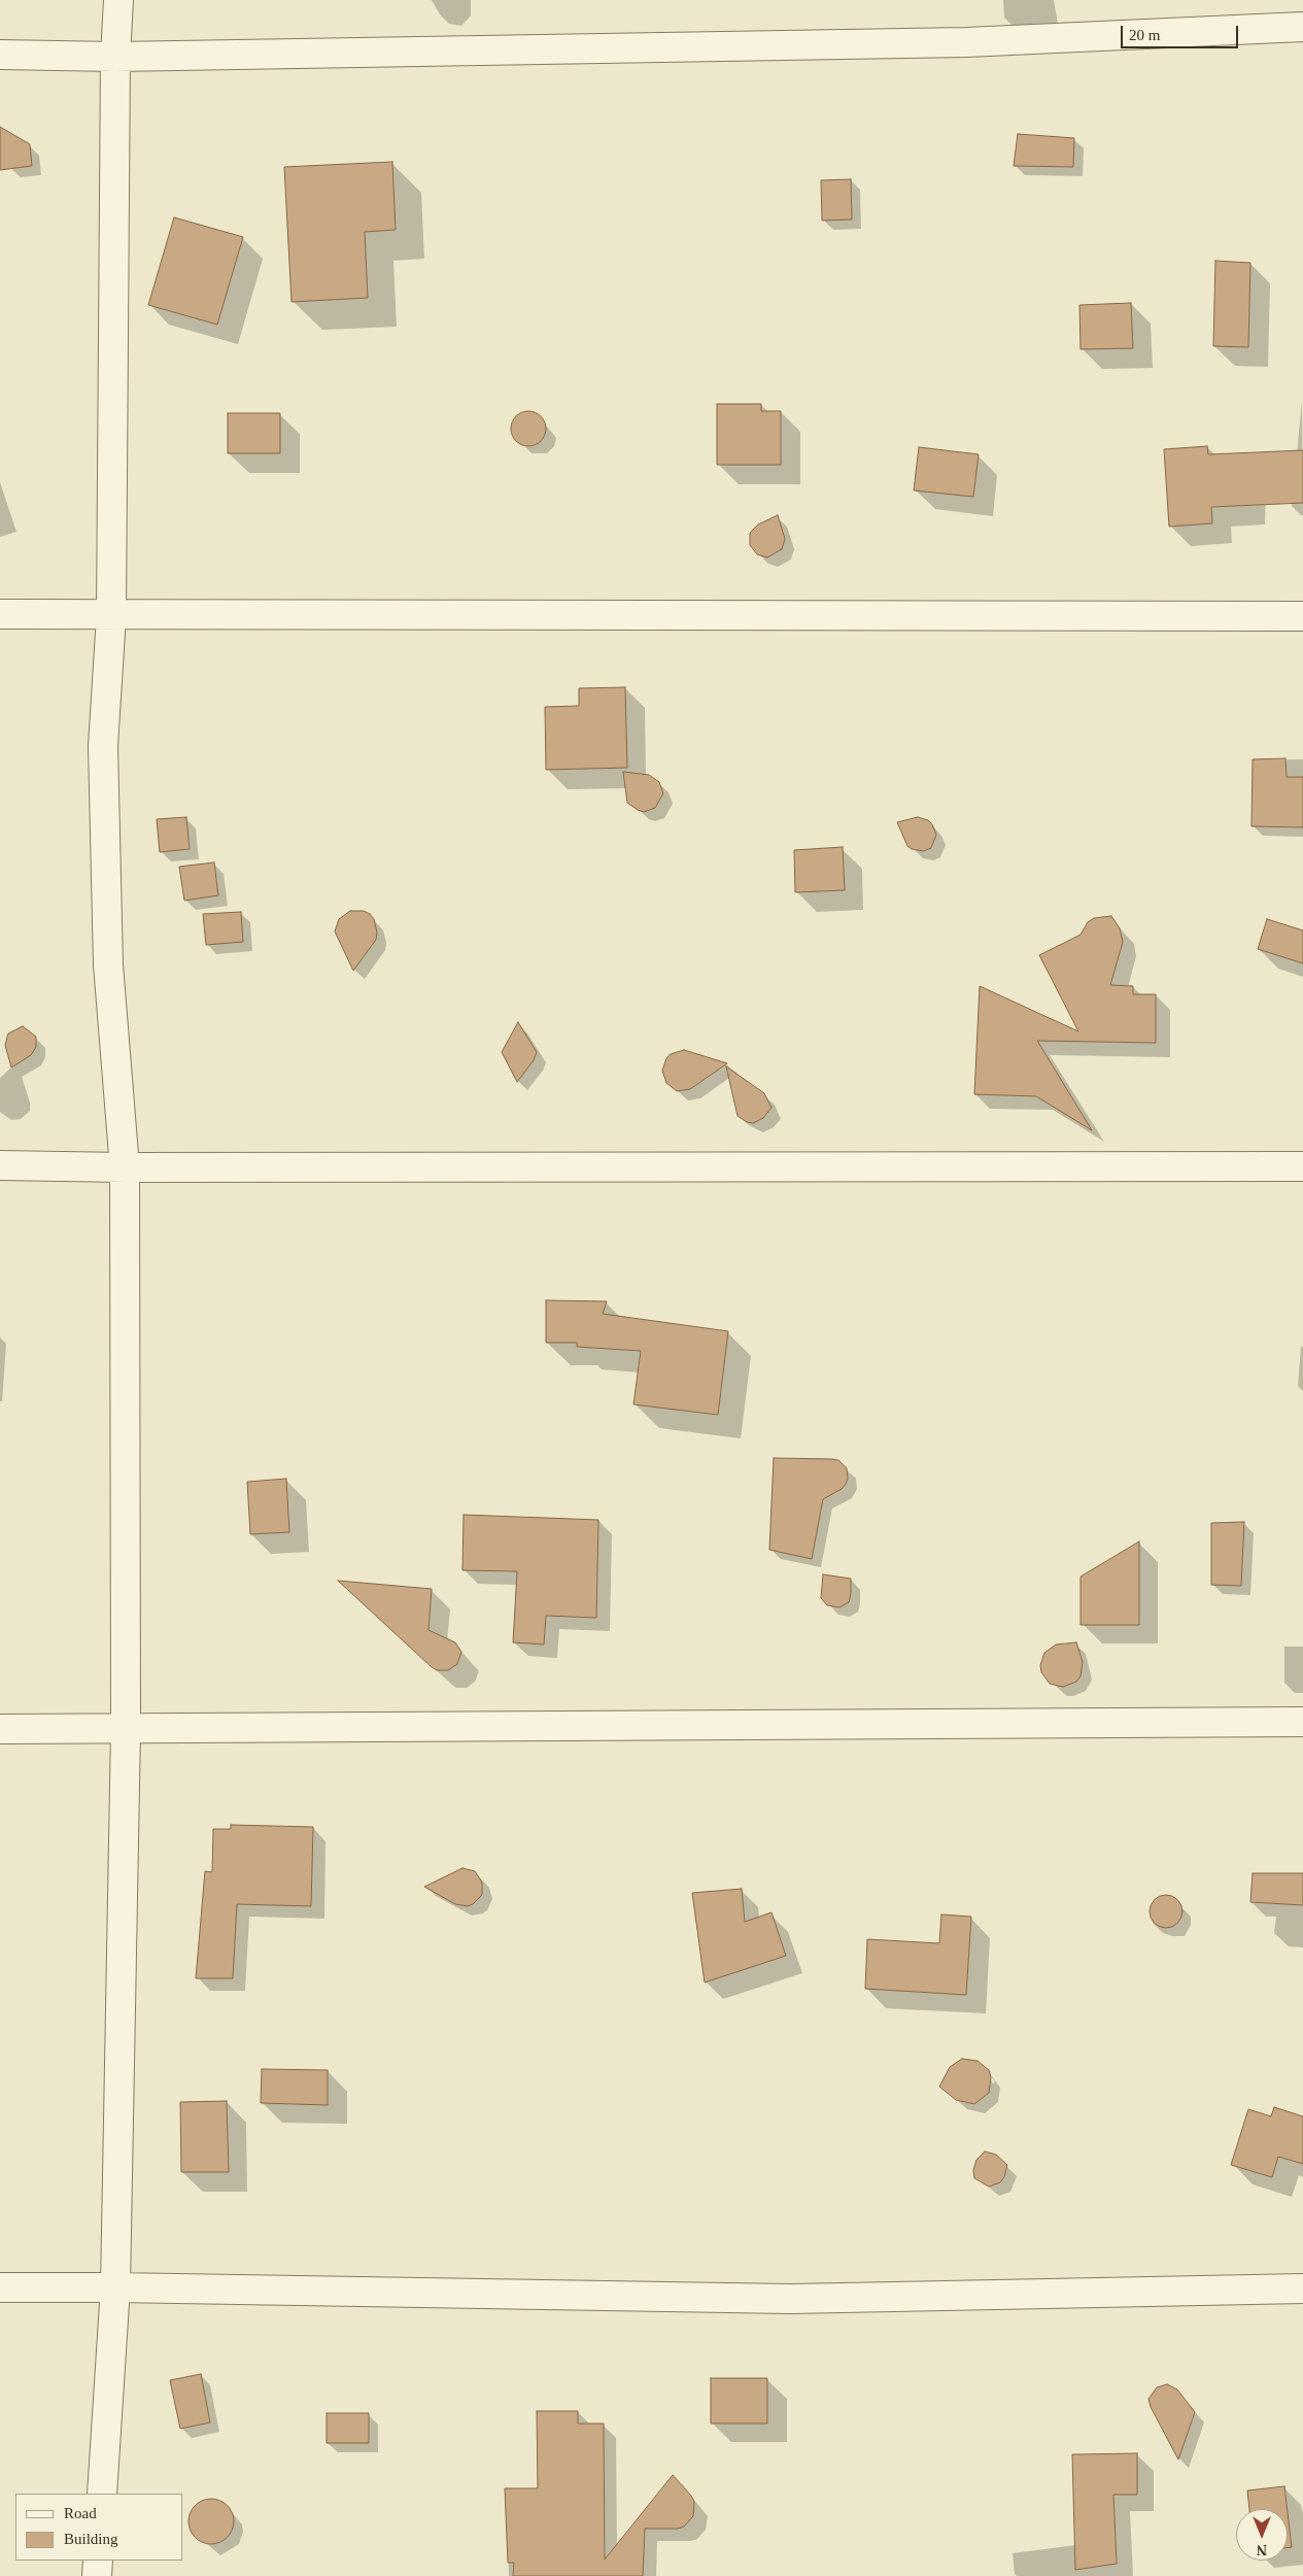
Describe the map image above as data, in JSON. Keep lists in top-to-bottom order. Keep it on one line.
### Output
{"legend":["Road","Building"],"scale_bar":"20 m","north":"bottom"}
